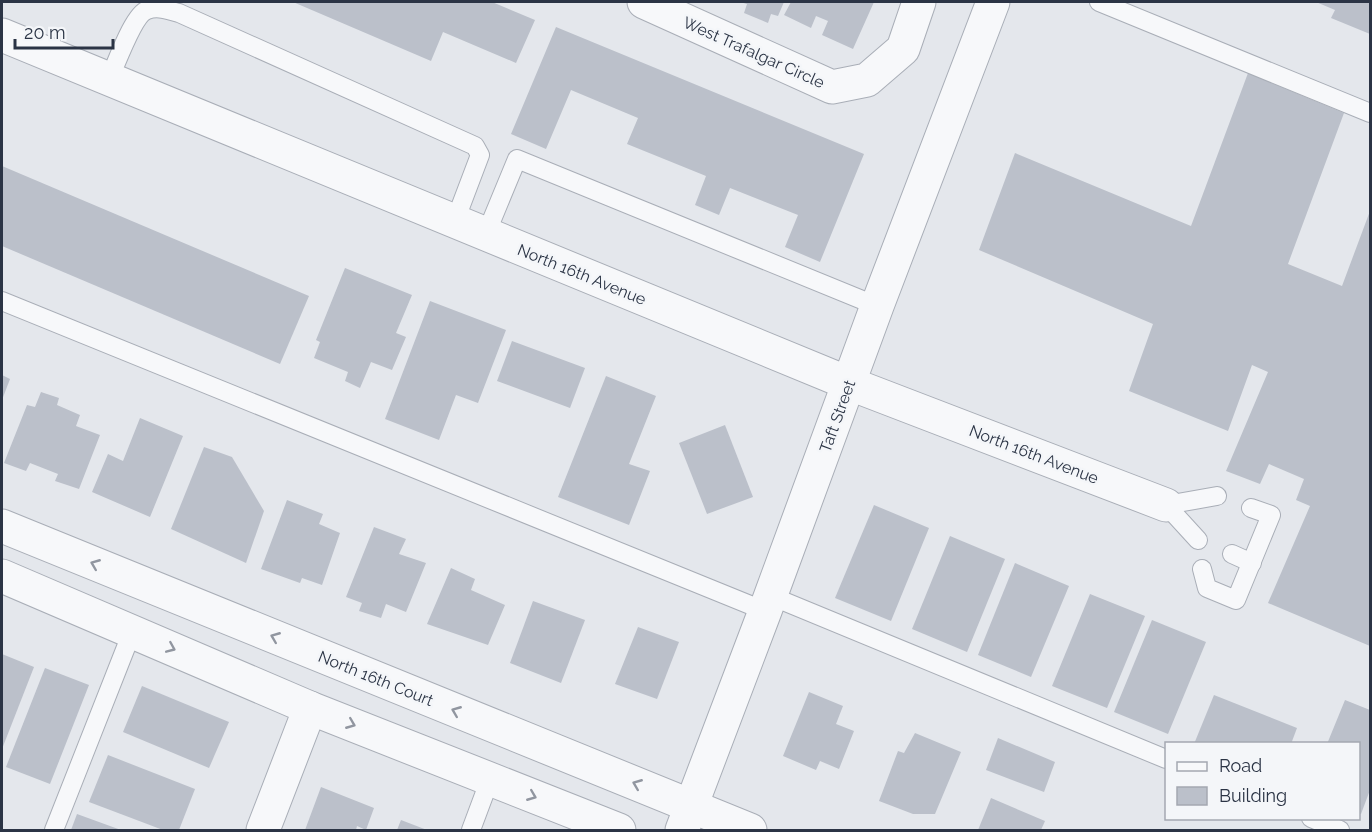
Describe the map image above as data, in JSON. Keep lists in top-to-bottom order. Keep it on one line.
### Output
{"streets":{"street":["West Trafalgar Circle","North 16th Avenue","Taft Street","North 16th Court"]},"crossings":[["North 16th Avenue","Taft Street"],["Taft Street","North 16th Court"]],"legend":["Road","Building"],"scale_bar":"20 m"}
